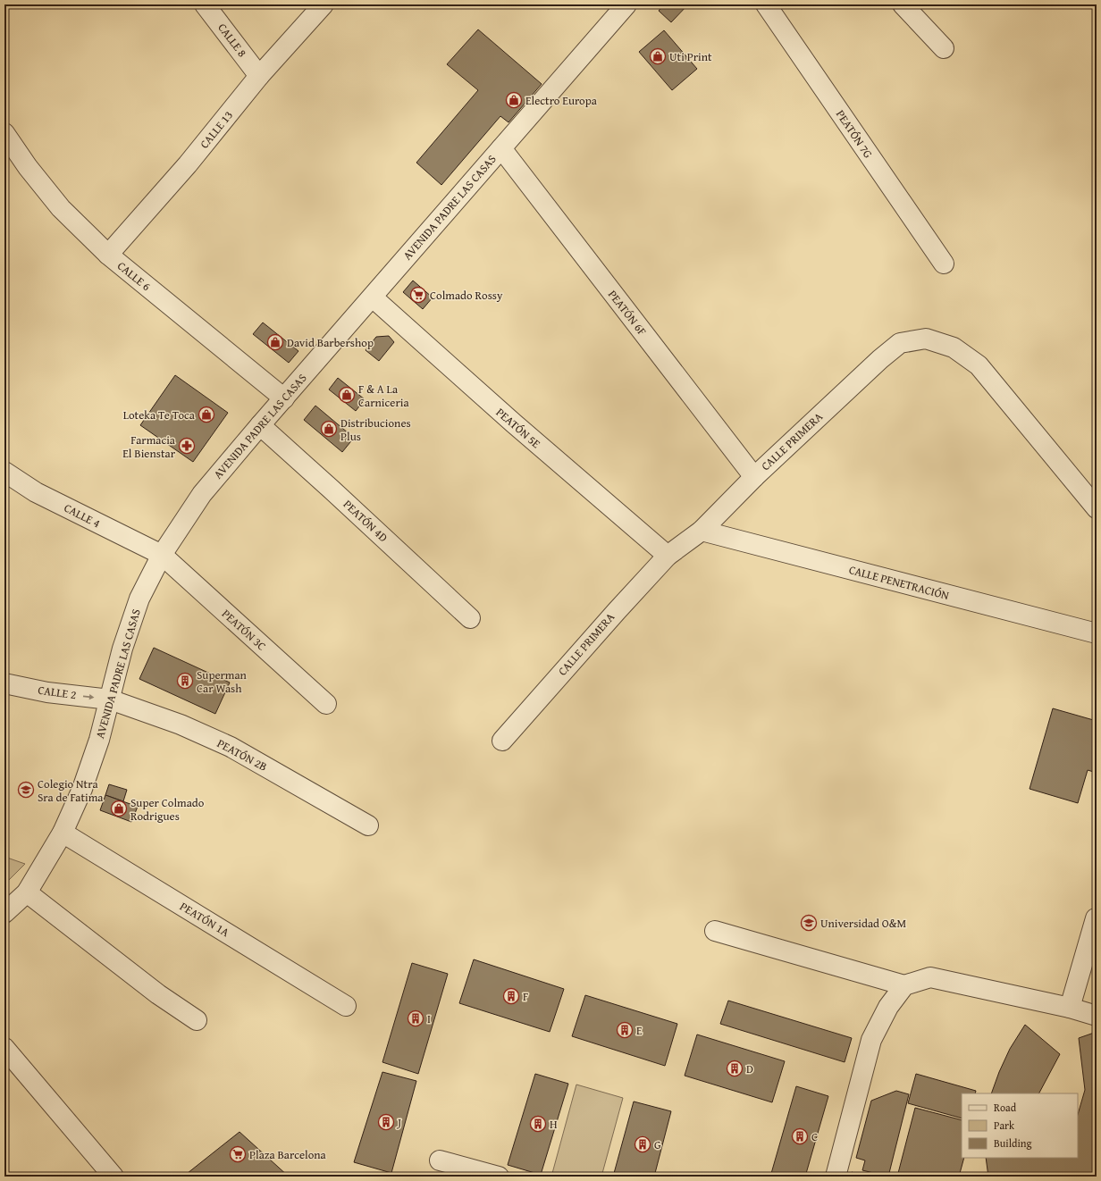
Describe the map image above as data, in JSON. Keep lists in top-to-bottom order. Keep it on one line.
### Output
{"streets":{"street":["CALLE 8","CALLE 13","PEATÓN 7G","AVENIDA PADRE LAS CASAS","CALLE 6","PEATÓN 6F","PEATÓN 5E","CALLE PRIMERA","CALLE 4","PEATÓN 4D","CALLE PENETRACIÓN","PEATÓN 3C","CALLE 2","PEATÓN 2B","PEATÓN 1A"]},"crossings":[["CALLE 8","CALLE 13"],["CALLE 13","CALLE 6"],["AVENIDA PADRE LAS CASAS","CALLE 6"],["AVENIDA PADRE LAS CASAS","PEATÓN 6F"],["AVENIDA PADRE LAS CASAS","PEATÓN 5E"],["AVENIDA PADRE LAS CASAS","CALLE 4"],["AVENIDA PADRE LAS CASAS","PEATÓN 4D"],["AVENIDA PADRE LAS CASAS","PEATÓN 3C"],["AVENIDA PADRE LAS CASAS","CALLE 2"],["AVENIDA PADRE LAS CASAS","PEATÓN 2B"],["AVENIDA PADRE LAS CASAS","PEATÓN 1A"],["PEATÓN 6F","CALLE PRIMERA"],["PEATÓN 5E","CALLE PRIMERA"],["CALLE PRIMERA","CALLE PENETRACIÓN"],["CALLE 4","PEATÓN 3C"],["CALLE 2","PEATÓN 2B"]],"one_way":["CALLE 2"],"places":{"shop":["Uti Print","Electro Europa","David Barbershop","F & A La Carniceria","Loteka Te Toca","Distribuciones Plus","Super Colmado Rodrigues"],"supermarket":["Colmado Rossy","Plaza Barcelona"],"pharmacy":["Farmacia El Bienstar"],"building":["Superman Car Wash","F","I","E","D","J","H","C","G"],"school or university":["Colegio Ntra Sra de Fatima","Universidad O&M"]},"legend":["Road","Park","Building"]}
